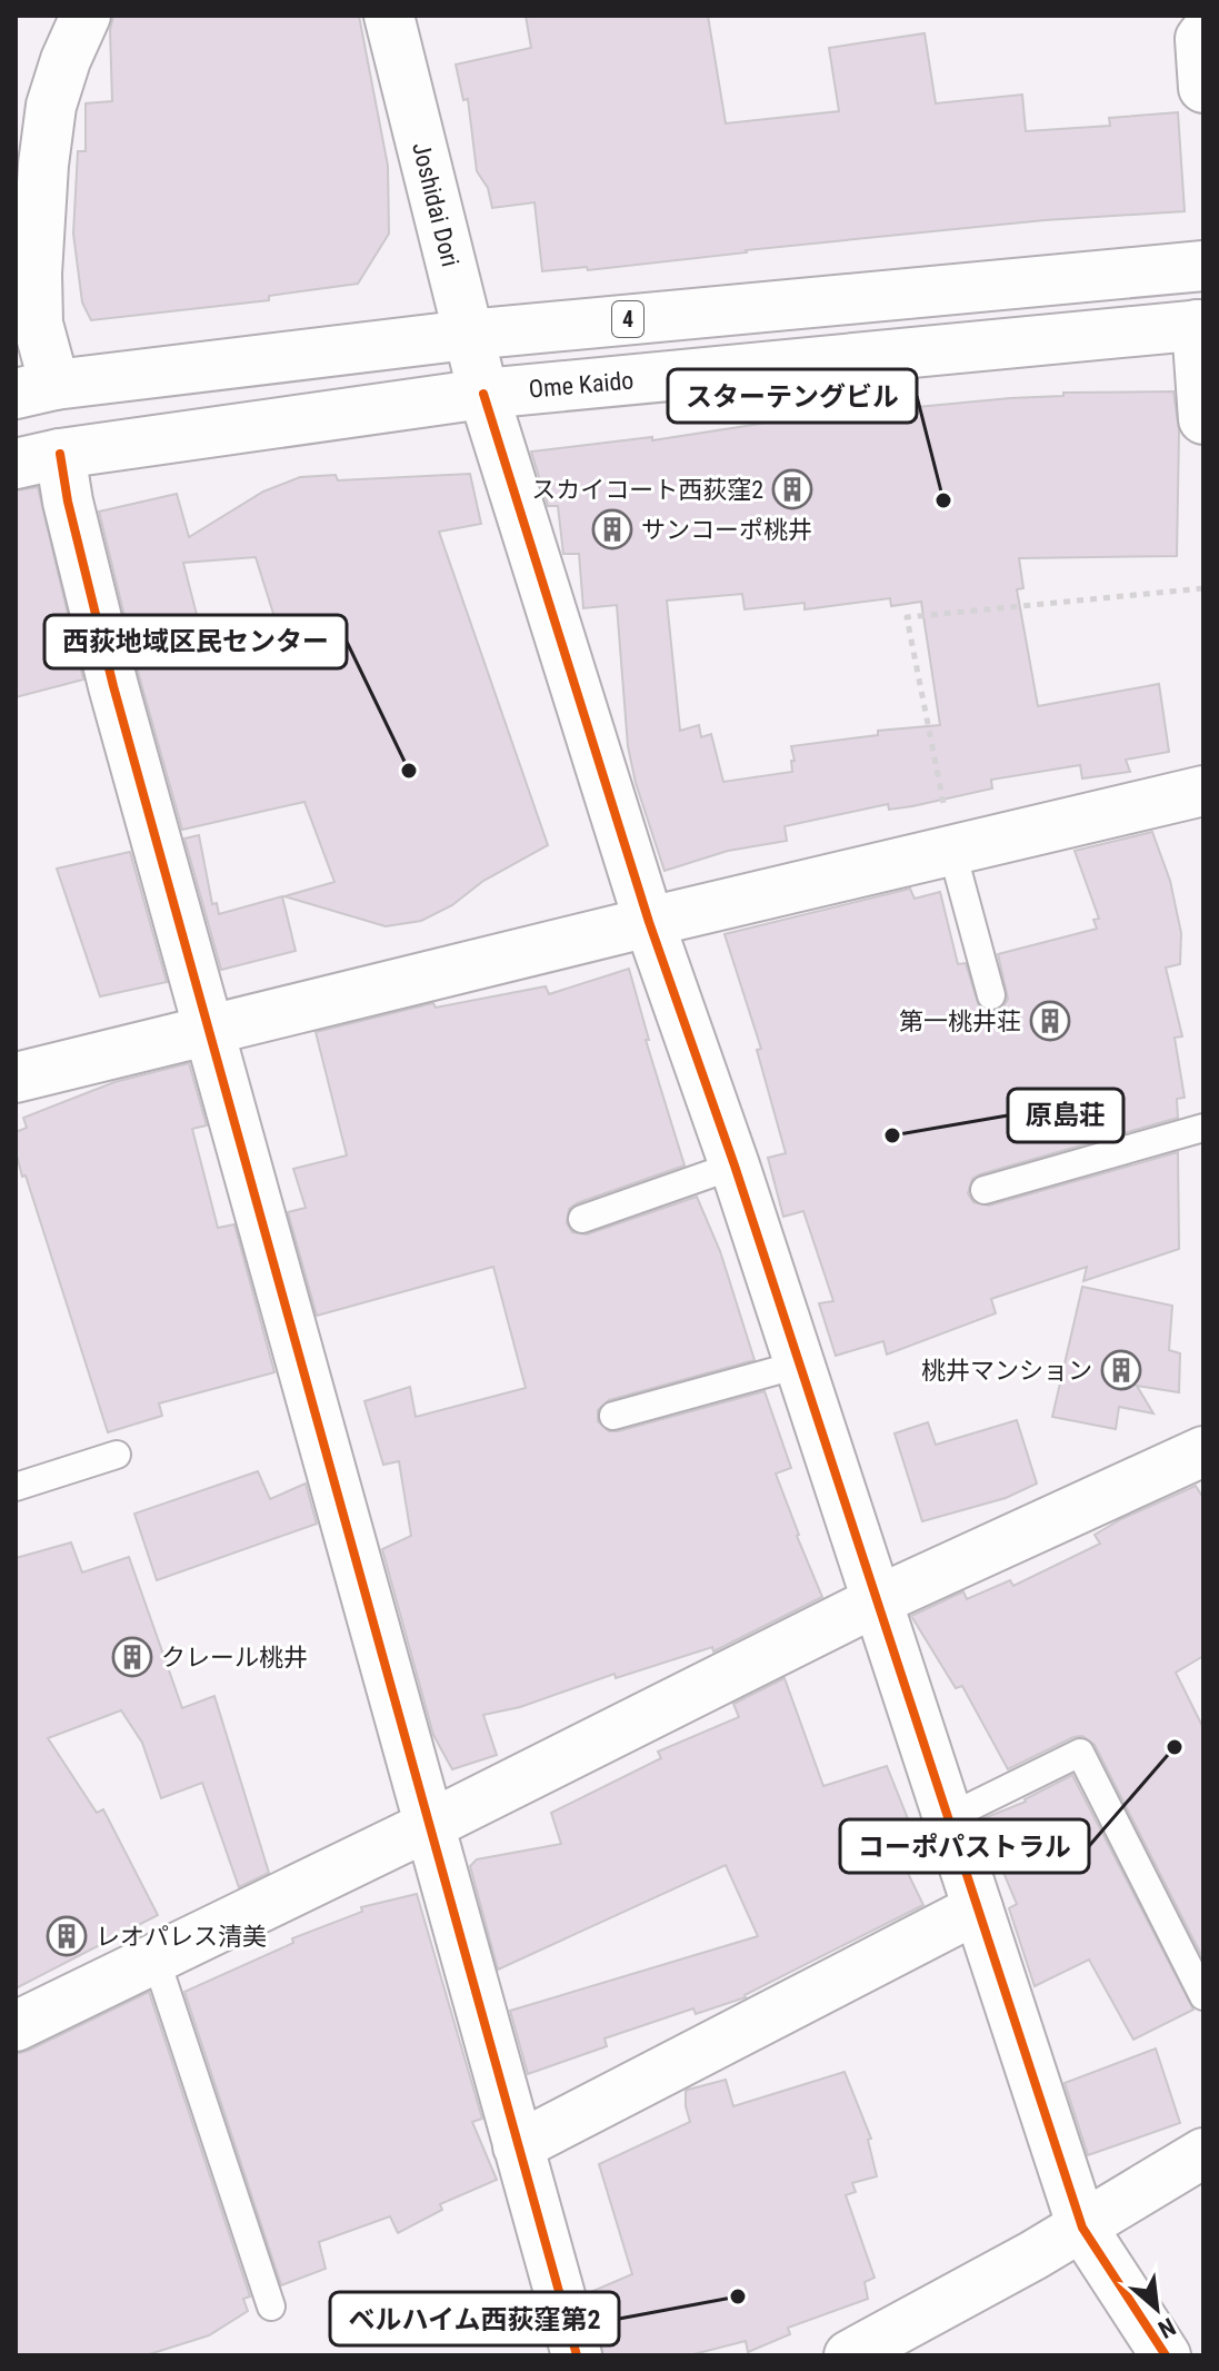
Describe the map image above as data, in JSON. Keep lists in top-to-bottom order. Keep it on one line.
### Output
{"streets":{"street":["Joshidai Dori","4","Ome Kaido"]},"crossings":[["Joshidai Dori","4"],["Joshidai Dori","Ome Kaido"]],"places":{"building":["スカイコート西荻窪2","サンコーポ桃井","第一桃井荘","桃井マンション","クレール桃井","レオパレス清美"],"other":["スターテングビル","西荻地域区民センター","原島荘","コーポパストラル","ベルハイム西荻窪第2"]},"north":"bottom right"}
